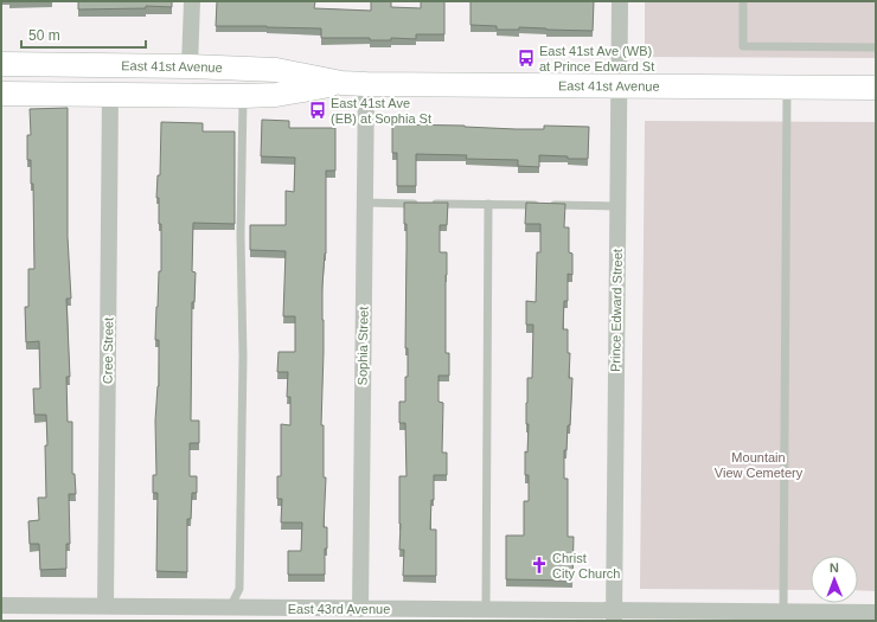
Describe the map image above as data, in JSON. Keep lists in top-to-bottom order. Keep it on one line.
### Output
{"streets":{"main road":["East 41st Avenue"],"street":["Prince Edward Street","Sophia Street","Cree Street","East 43rd Avenue"]},"crossings":[["East 41st Avenue","Prince Edward Street"],["East 41st Avenue","Sophia Street"],["East 41st Avenue","Cree Street"],["Prince Edward Street","East 43rd Avenue"],["Sophia Street","East 43rd Avenue"],["Cree Street","East 43rd Avenue"]],"parks":["Mountain View Cemetery"],"places":{"bus stop":["East 41st Ave (WB) at Prince Edward St","East 41st Ave (EB) at Sophia St"],"church":["Christ City Church"]},"scale_bar":"50 m","north":"top"}
